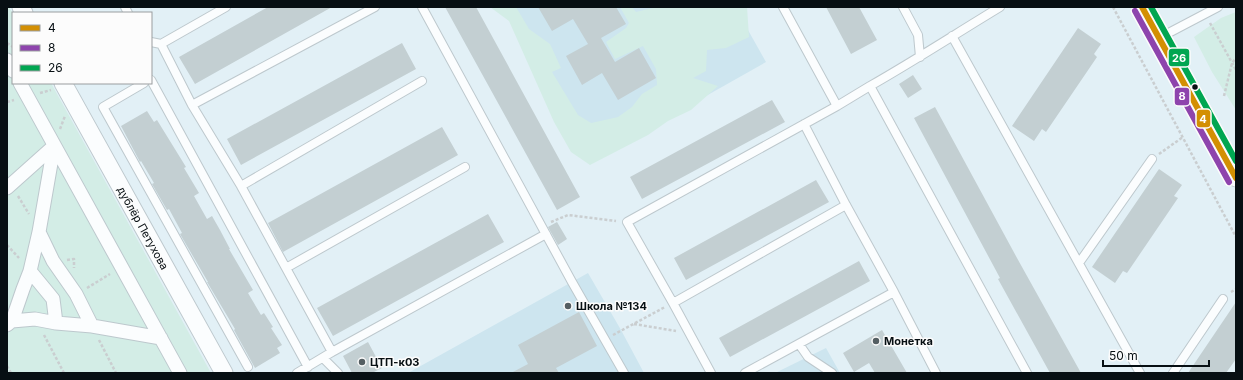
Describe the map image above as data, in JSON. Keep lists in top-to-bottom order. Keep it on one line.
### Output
{"streets":{"street":["дублёр Петухова"]},"places":["Школа №134","Монетка","ЦТП-к03"],"lines":["transit line 4","transit line 26","transit line 8"],"legend":["4","8","26"],"scale_bar":"50 m"}
